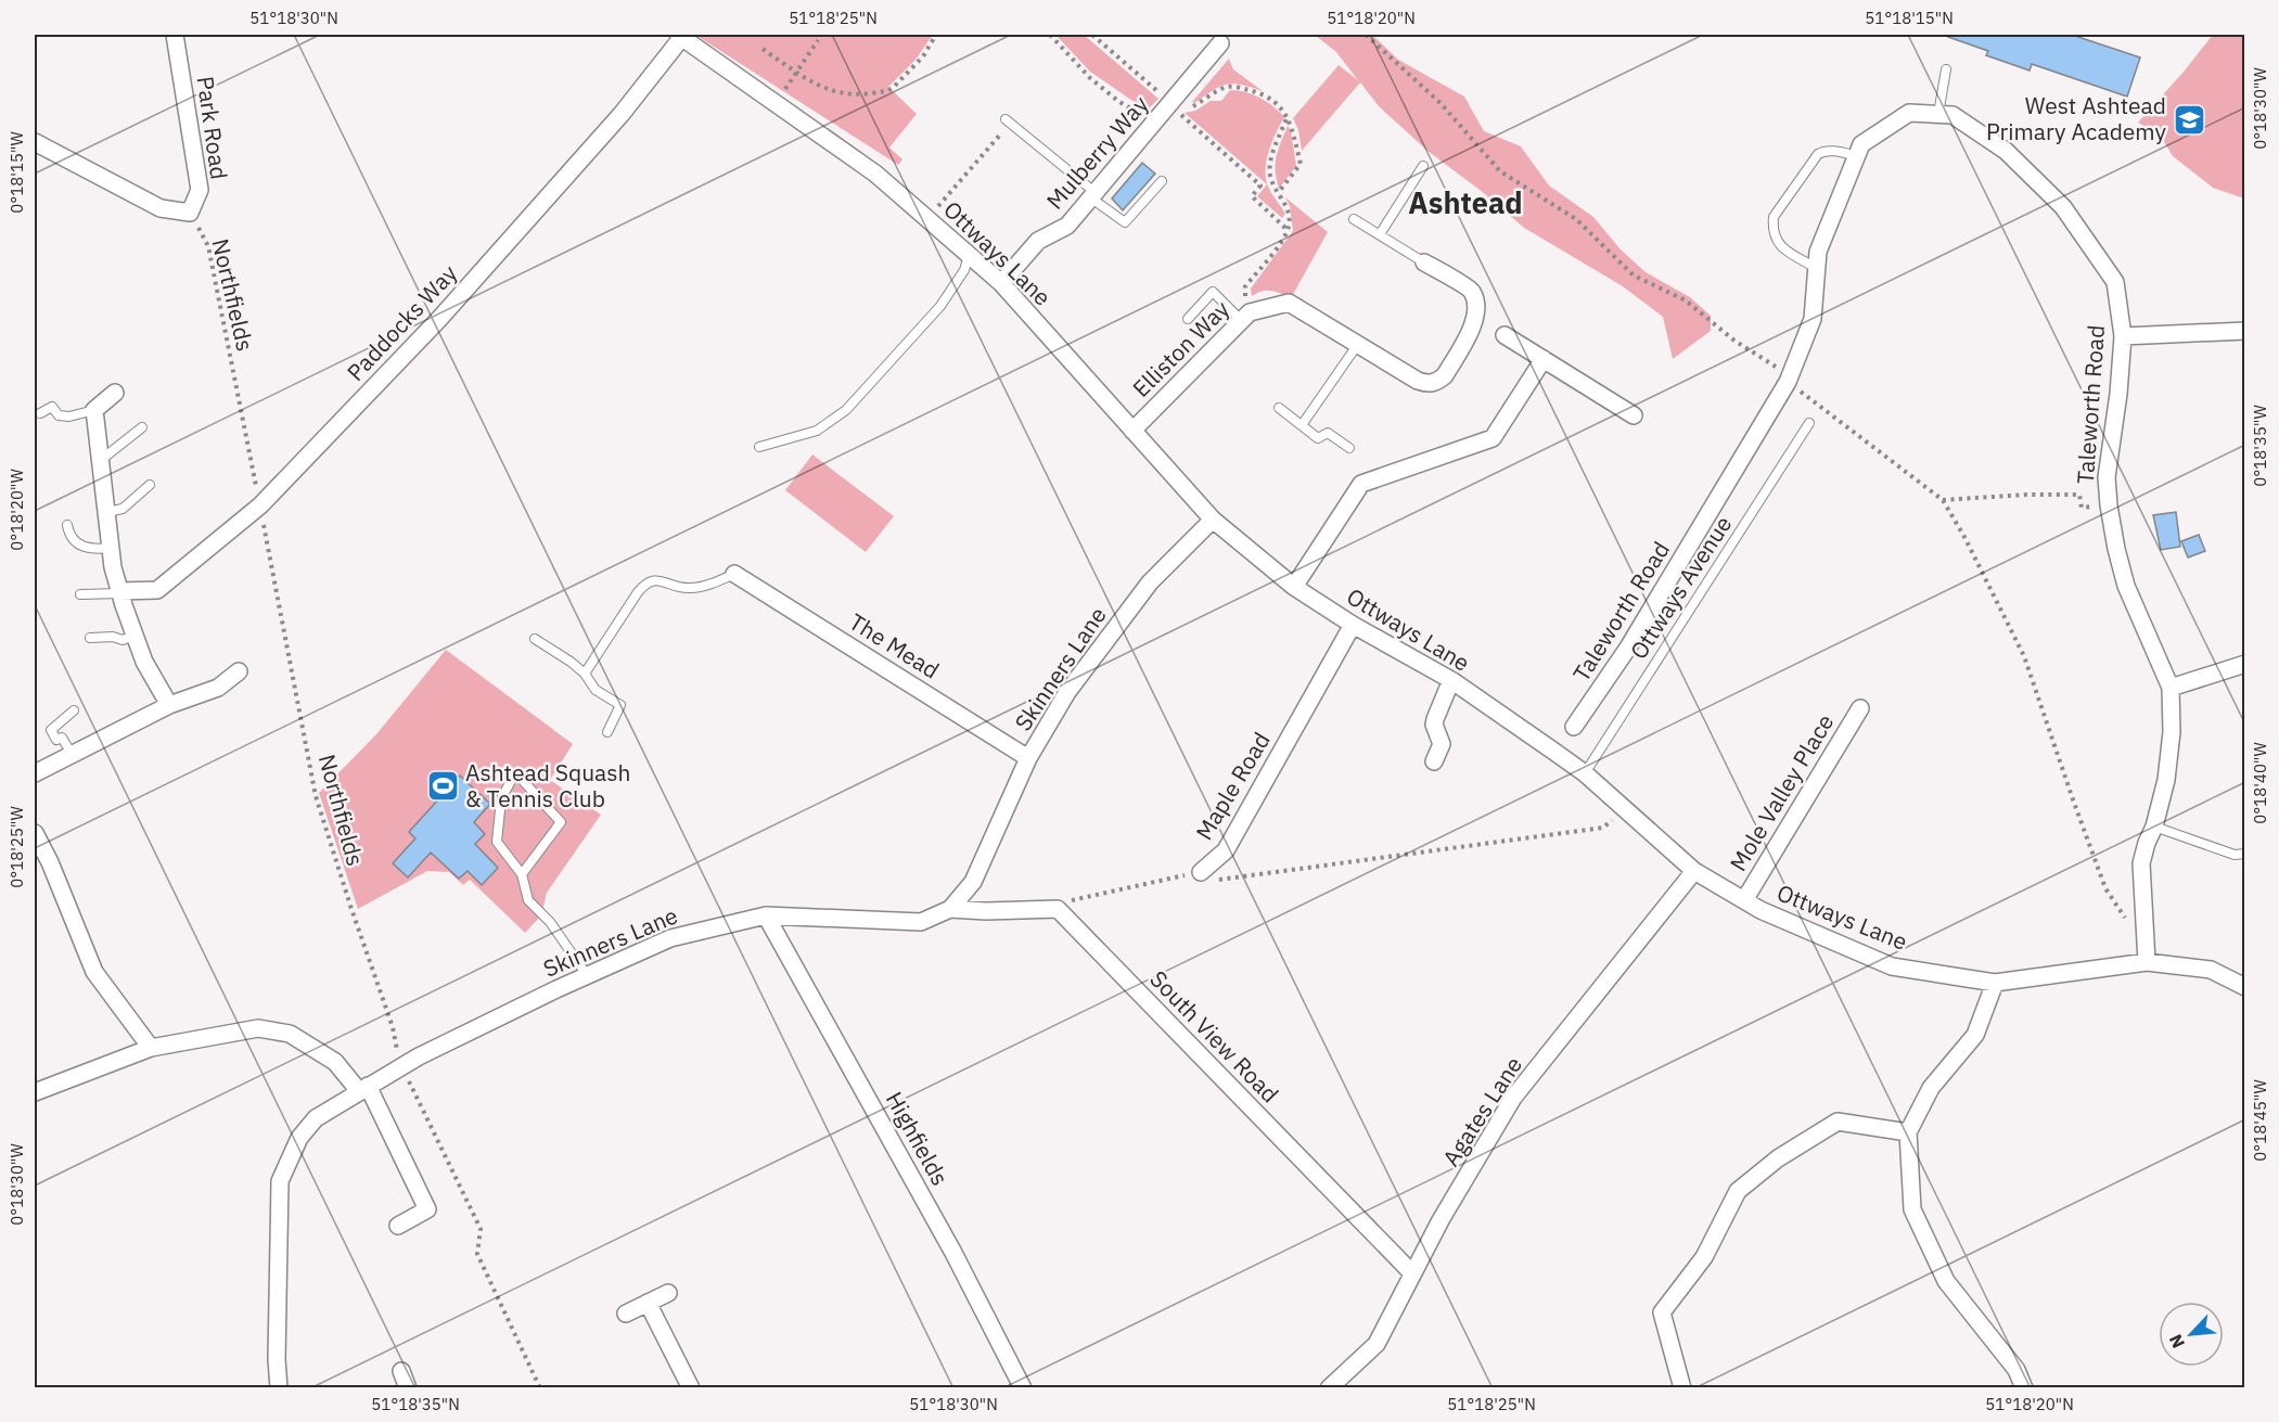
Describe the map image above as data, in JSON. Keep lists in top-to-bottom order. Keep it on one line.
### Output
{"streets":{"street":["Park Road","Mulberry Way","Ottways Lane","Paddocks Way","Elliston Way","Taleworth Road","The Mead","Skinners Lane","Maple Road","Mole Valley Place","South View Road","Agates Lane","Highfields"],"lane":["Ottways Avenue"],"path":["Northfields"]},"crossings":[["Park Road","Northfields"],["Mulberry Way","Ottways Lane"],["Ottways Lane","Paddocks Way"],["Ottways Lane","Elliston Way"],["Ottways Lane","Taleworth Road"],["Ottways Lane","Ottways Avenue"],["Ottways Lane","Skinners Lane"],["Ottways Lane","Maple Road"],["Ottways Lane","Mole Valley Place"],["Ottways Lane","Agates Lane"],["Northfields","Paddocks Way"],["Northfields","Skinners Lane"],["The Mead","Skinners Lane"],["Skinners Lane","Highfields"],["Maple Road","South View Road"],["South View Road","Agates Lane"]],"districts":["Ashtead"],"places":{"school or university":["West Ashtead Primary Academy"],"sports":["Ashtead Squash & Tennis Club"]},"north":"bottom left","coordinates":["51°18'30\"N","51°18'25\"N","51°18'20\"N","51°18'15\"N","0°18'30\"W","0°18'15\"W","0°18'35\"W","0°18'20\"W","0°18'40\"W","0°18'25\"W","0°18'45\"W","51°18'35\"N"]}
